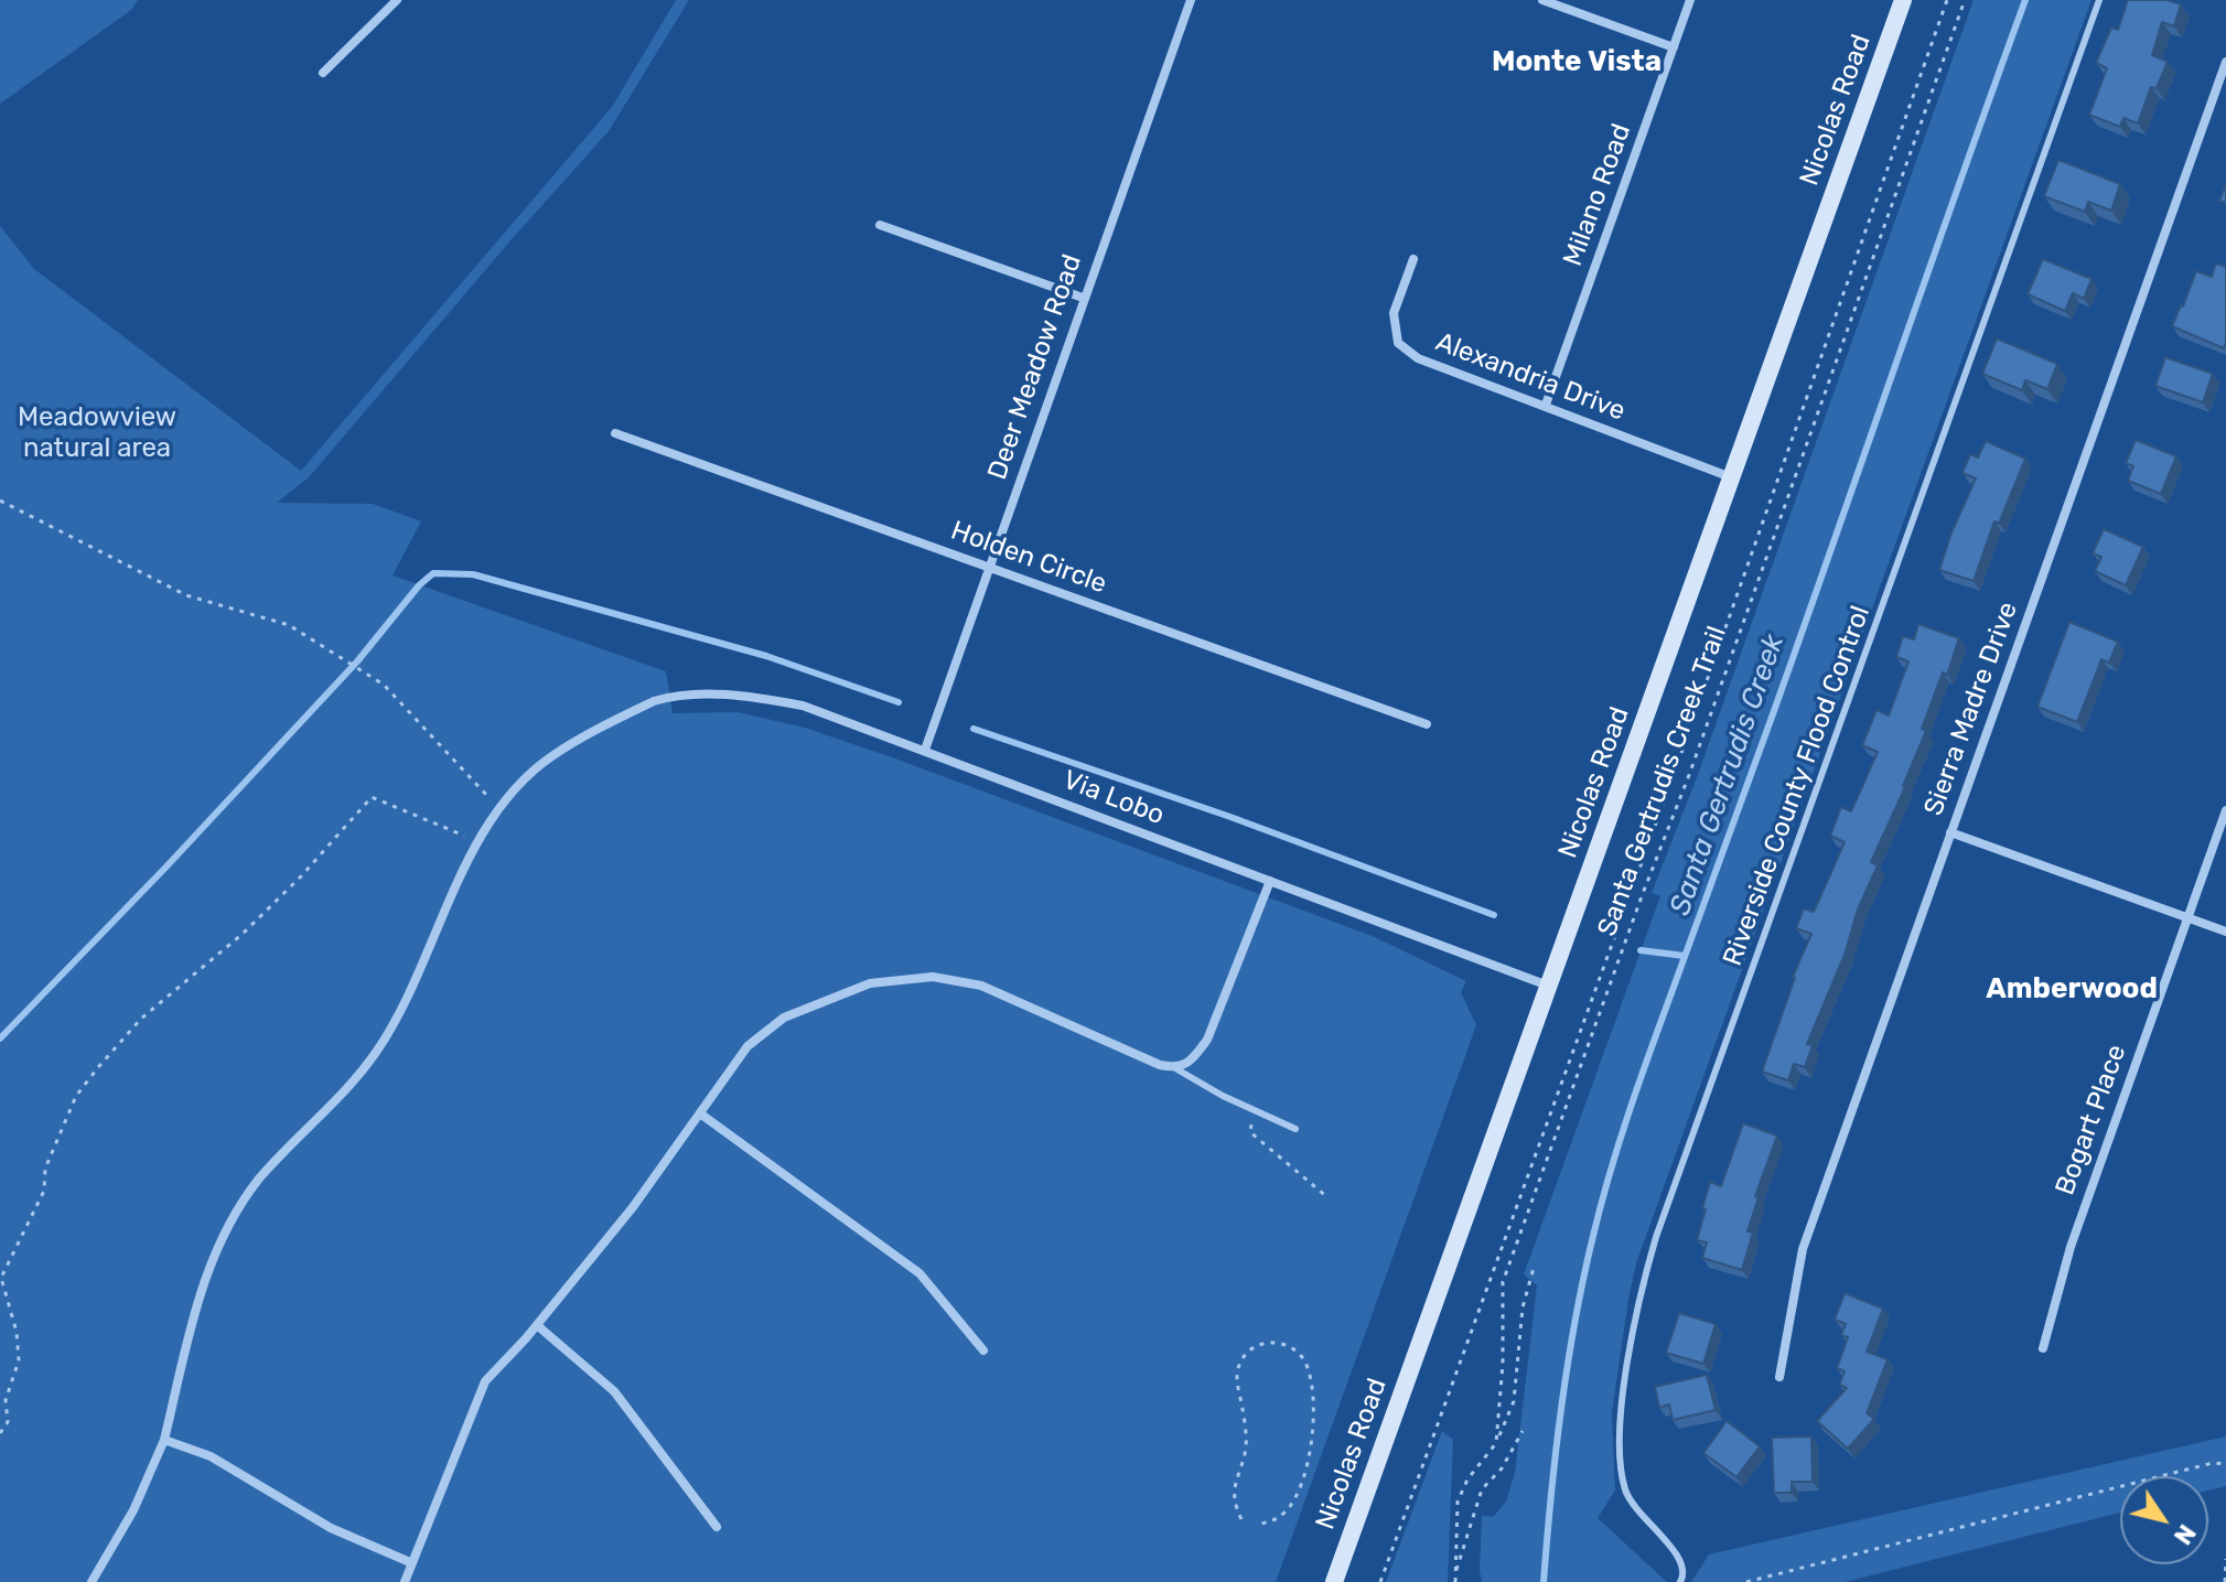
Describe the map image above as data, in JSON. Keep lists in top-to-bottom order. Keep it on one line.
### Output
{"streets":{"main road":["Nicolas Road"],"street":["Milano Road","Deer Meadow Road","Alexandria Drive","Holden Circle","Sierra Madre Drive","Via Lobo","Bogart Place"],"lane":["Riverside County Flood Control"],"path":["Santa Gertrudis Creek Trail"]},"crossings":[["Nicolas Road","Alexandria Drive"],["Nicolas Road","Via Lobo"],["Milano Road","Alexandria Drive"],["Deer Meadow Road","Holden Circle"],["Deer Meadow Road","Via Lobo"]],"districts":["Monte Vista","Amberwood"],"water":["Santa Gertrudis Creek"],"parks":["Meadowview natural area"],"north":"bottom right"}
